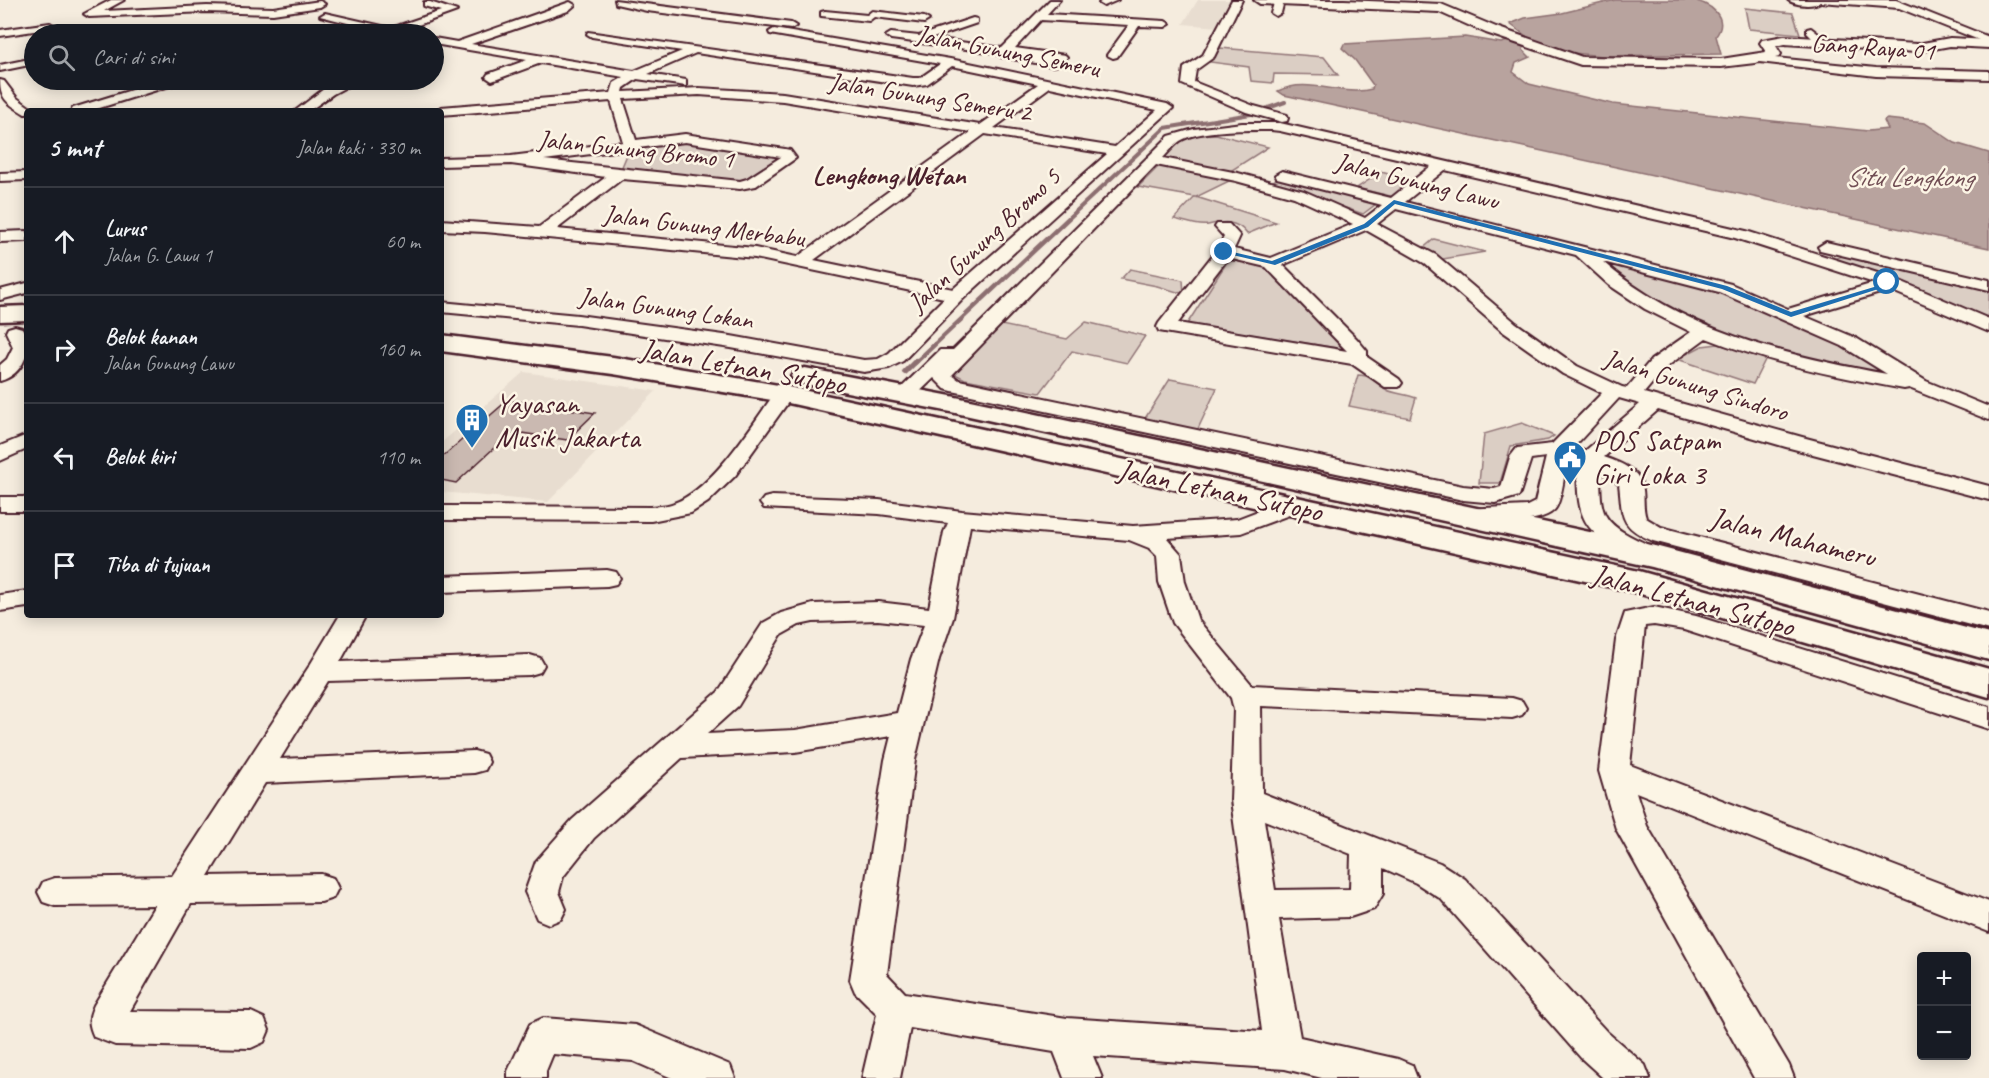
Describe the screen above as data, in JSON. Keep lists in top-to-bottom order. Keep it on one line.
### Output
{"streets":{"main road":["Jalan Letnan Sutopo"],"street":["Gang Raya 01","Jalan Gunung Semeru","Jalan Gunung Semeru 2","Jalan Gunung Bromo 1","Jalan Gunung Lawu","Jalan Gunung Merbabu","Jalan Gunung Bromo 5","Jalan Gunung Lokan","Jalan Gunung Sindoro","Jalan Mahameru"]},"crossings":[["Jalan Gunung Semeru","Jalan Gunung Semeru 2"],["Jalan Gunung Semeru","Jalan Gunung Bromo 5"],["Jalan Gunung Semeru 2","Jalan Gunung Bromo 5"],["Jalan Gunung Lawu","Jalan Gunung Sindoro"],["Jalan Gunung Merbabu","Jalan Gunung Bromo 5"],["Jalan Gunung Bromo 5","Jalan Gunung Lokan"]],"districts":["Lengkong Wetan"],"water":["Situ Lengkong"],"places":{"building":["Yayasan Musik Jakarta"],"public building":["POS Satpam Giri Loka 3"]},"page":{"search":"Cari di sini","heading":["5 mnt","Jalan kaki · 330 m"],"list":[["Lurus","Jalan G. Lawu 1","60 m"],["Belok kanan","Jalan Gunung Lawu","160 m"],["Belok kiri","110 m"],"Tiba di tujuan"],"map_buttons":["+","−"]}}
